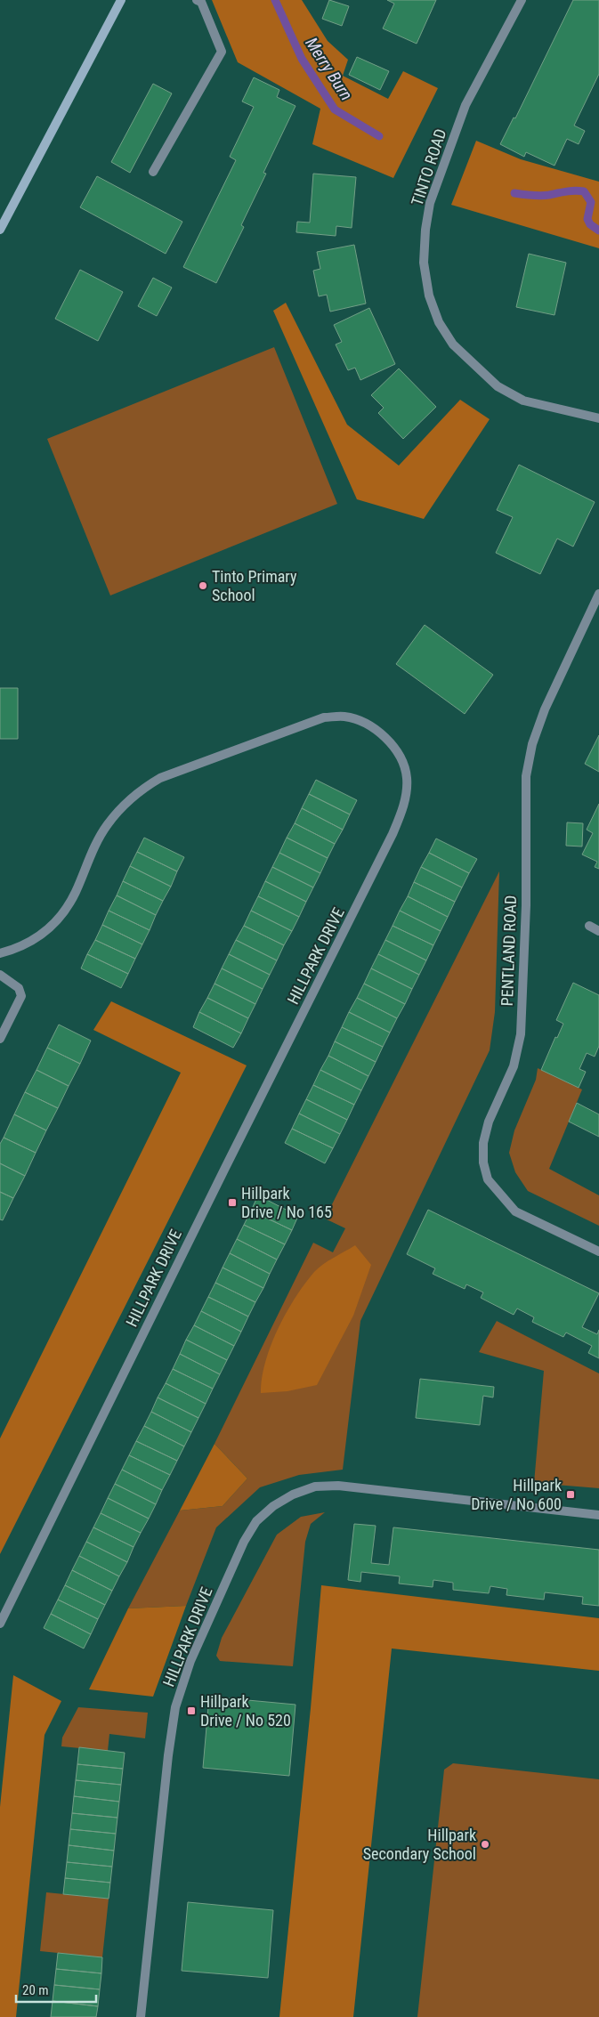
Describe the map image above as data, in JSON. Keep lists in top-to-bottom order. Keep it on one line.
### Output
{"streets":{"street":["TINTO ROAD","PENTLAND ROAD","HILLPARK DRIVE"]},"water":["Merry Burn"],"places":{"other":["Tinto Primary School","Hillpark Secondary School"],"transit":["Hillpark Drive / No 165","Hillpark Drive / No 600","Hillpark Drive / No 520"]},"scale_bar":"20 m"}
